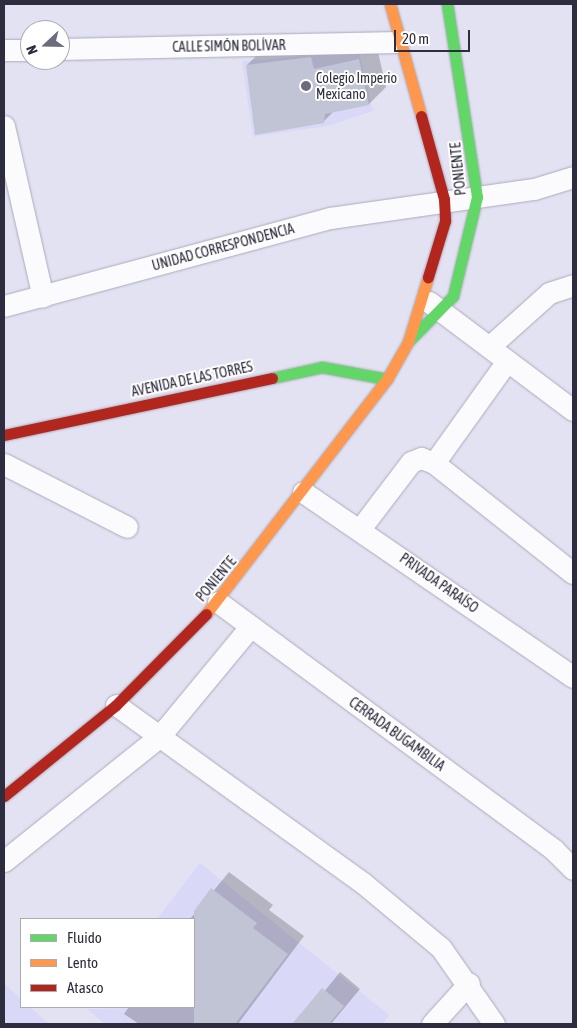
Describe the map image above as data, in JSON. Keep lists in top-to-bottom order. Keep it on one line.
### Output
{"streets":{"street":["CALLE SIMÓN BOLÍVAR","PONIENTE","UNIDAD CORRESPONDENCIA","AVENIDA DE LAS TORRES","PRIVADA PARAÍSO","CERRADA BUGAMBILIA"]},"crossings":[["CALLE SIMÓN BOLÍVAR","PONIENTE"],["PONIENTE","UNIDAD CORRESPONDENCIA"],["PONIENTE","AVENIDA DE LAS TORRES"],["PONIENTE","PRIVADA PARAÍSO"],["PONIENTE","CERRADA BUGAMBILIA"]],"places":["Colegio Imperio Mexicano"],"legend":["Fluido","Lento","Atasco"],"scale_bar":"20 m","north":"left"}
